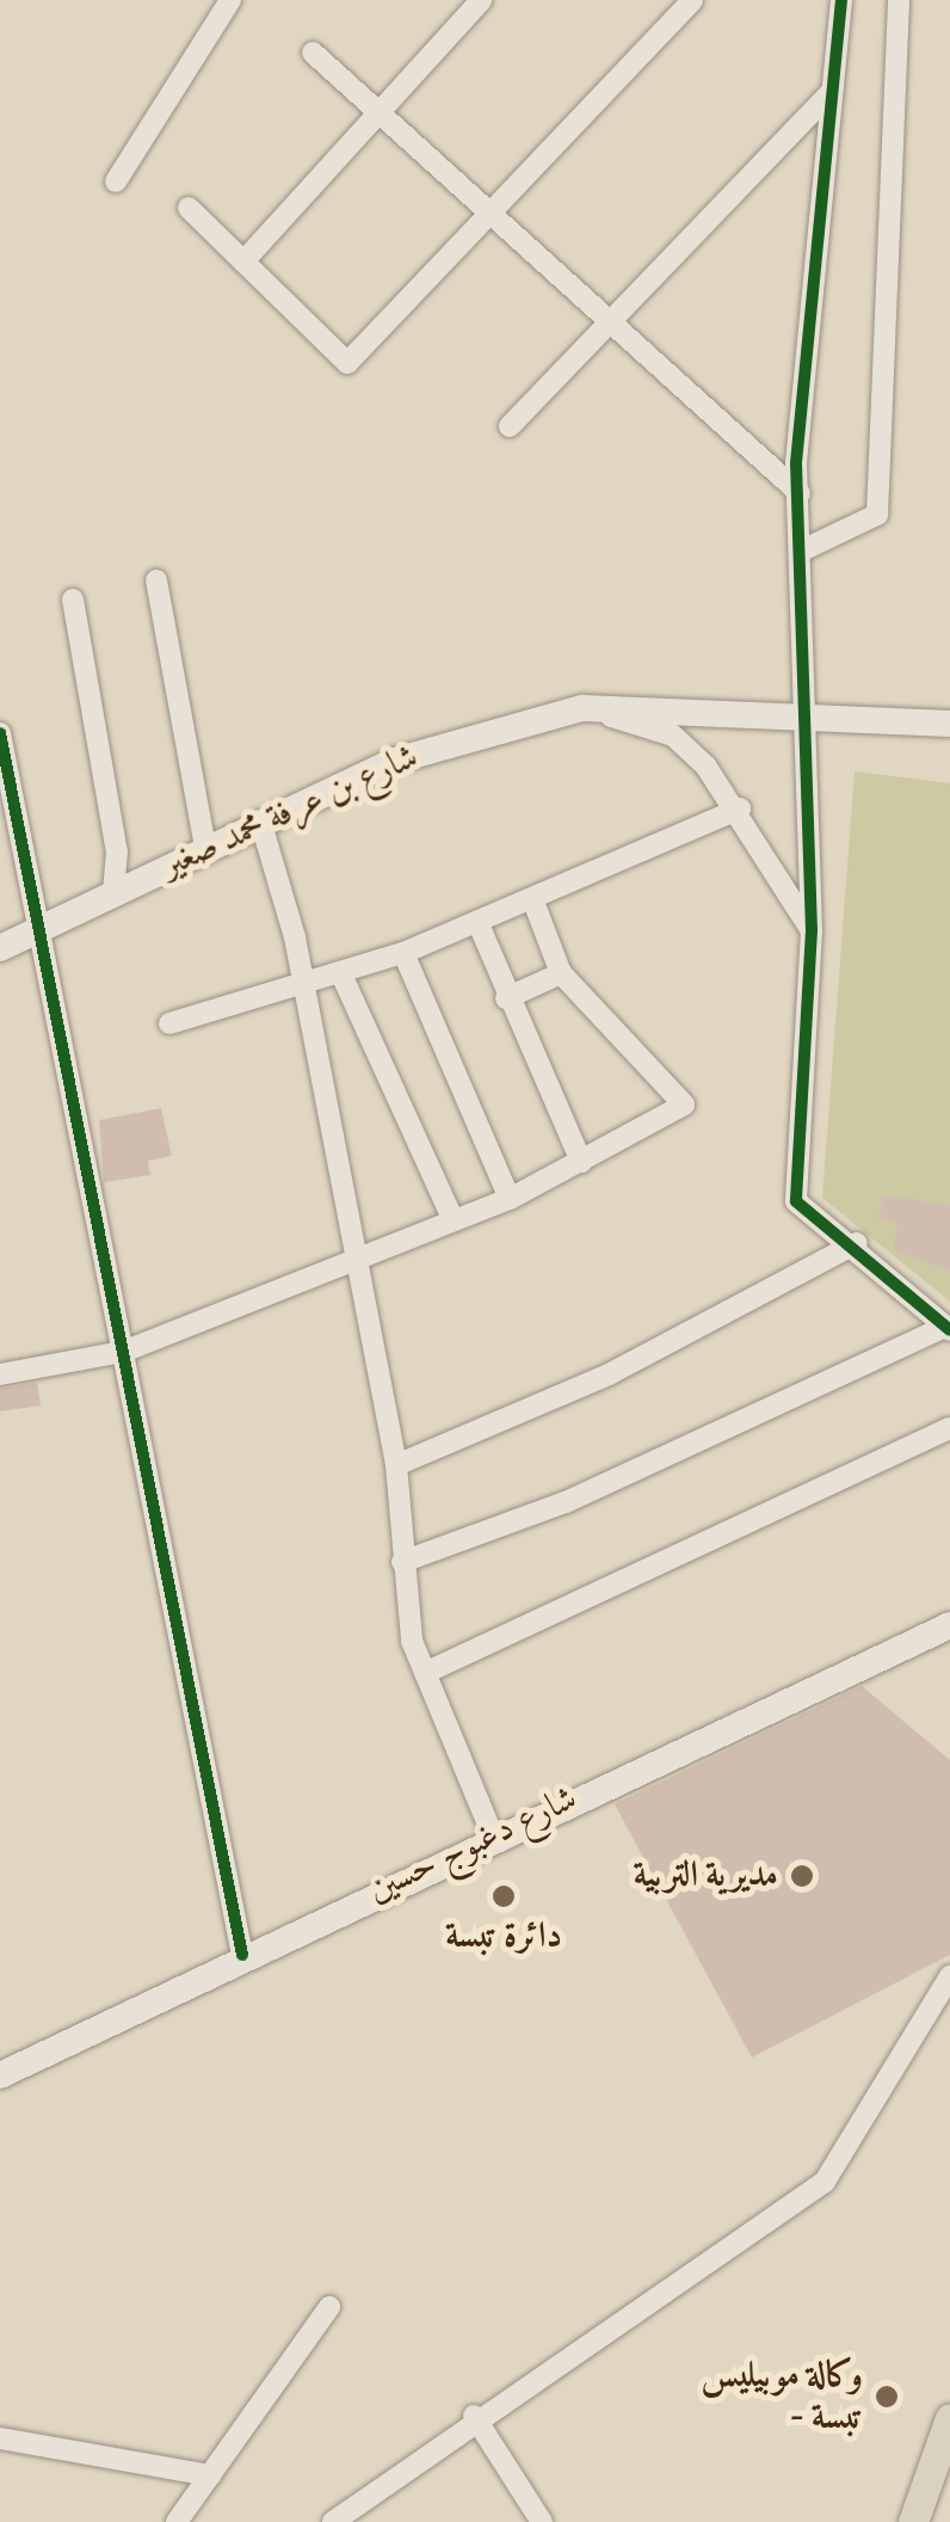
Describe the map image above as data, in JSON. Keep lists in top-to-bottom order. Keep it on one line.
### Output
{"streets":{"street":["شارع بن عرفة محمد صغير","شارع دغبوج حسين"]},"places":["مديرية التربية","دائرة تبسة","وكالة موبيليس - تبسة"]}
